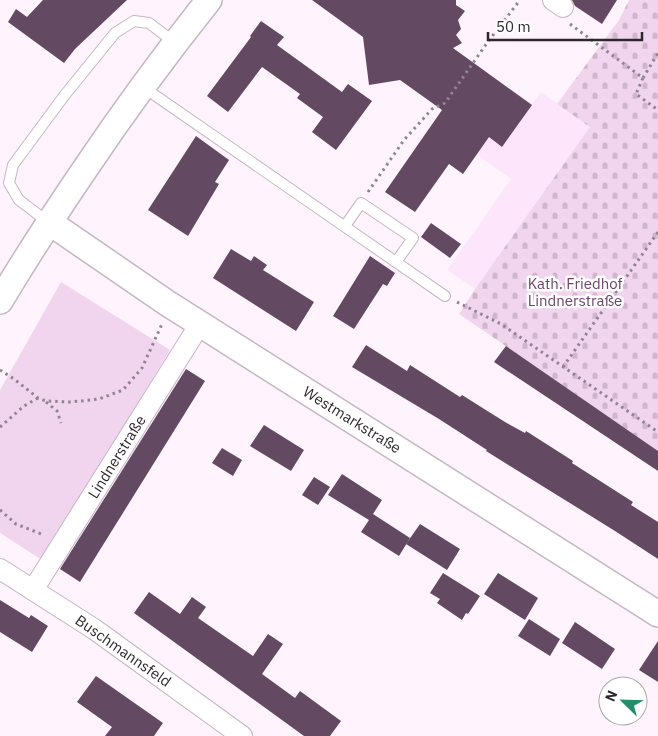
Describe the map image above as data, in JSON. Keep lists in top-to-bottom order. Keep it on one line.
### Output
{"streets":{"street":["Westmarkstraße","Lindnerstraße","Buschmannsfeld"]},"crossings":[["Westmarkstraße","Lindnerstraße"],["Lindnerstraße","Buschmannsfeld"]],"parks":["Kath. Friedhof Lindnerstraße"],"scale_bar":"50 m","north":"top left"}
